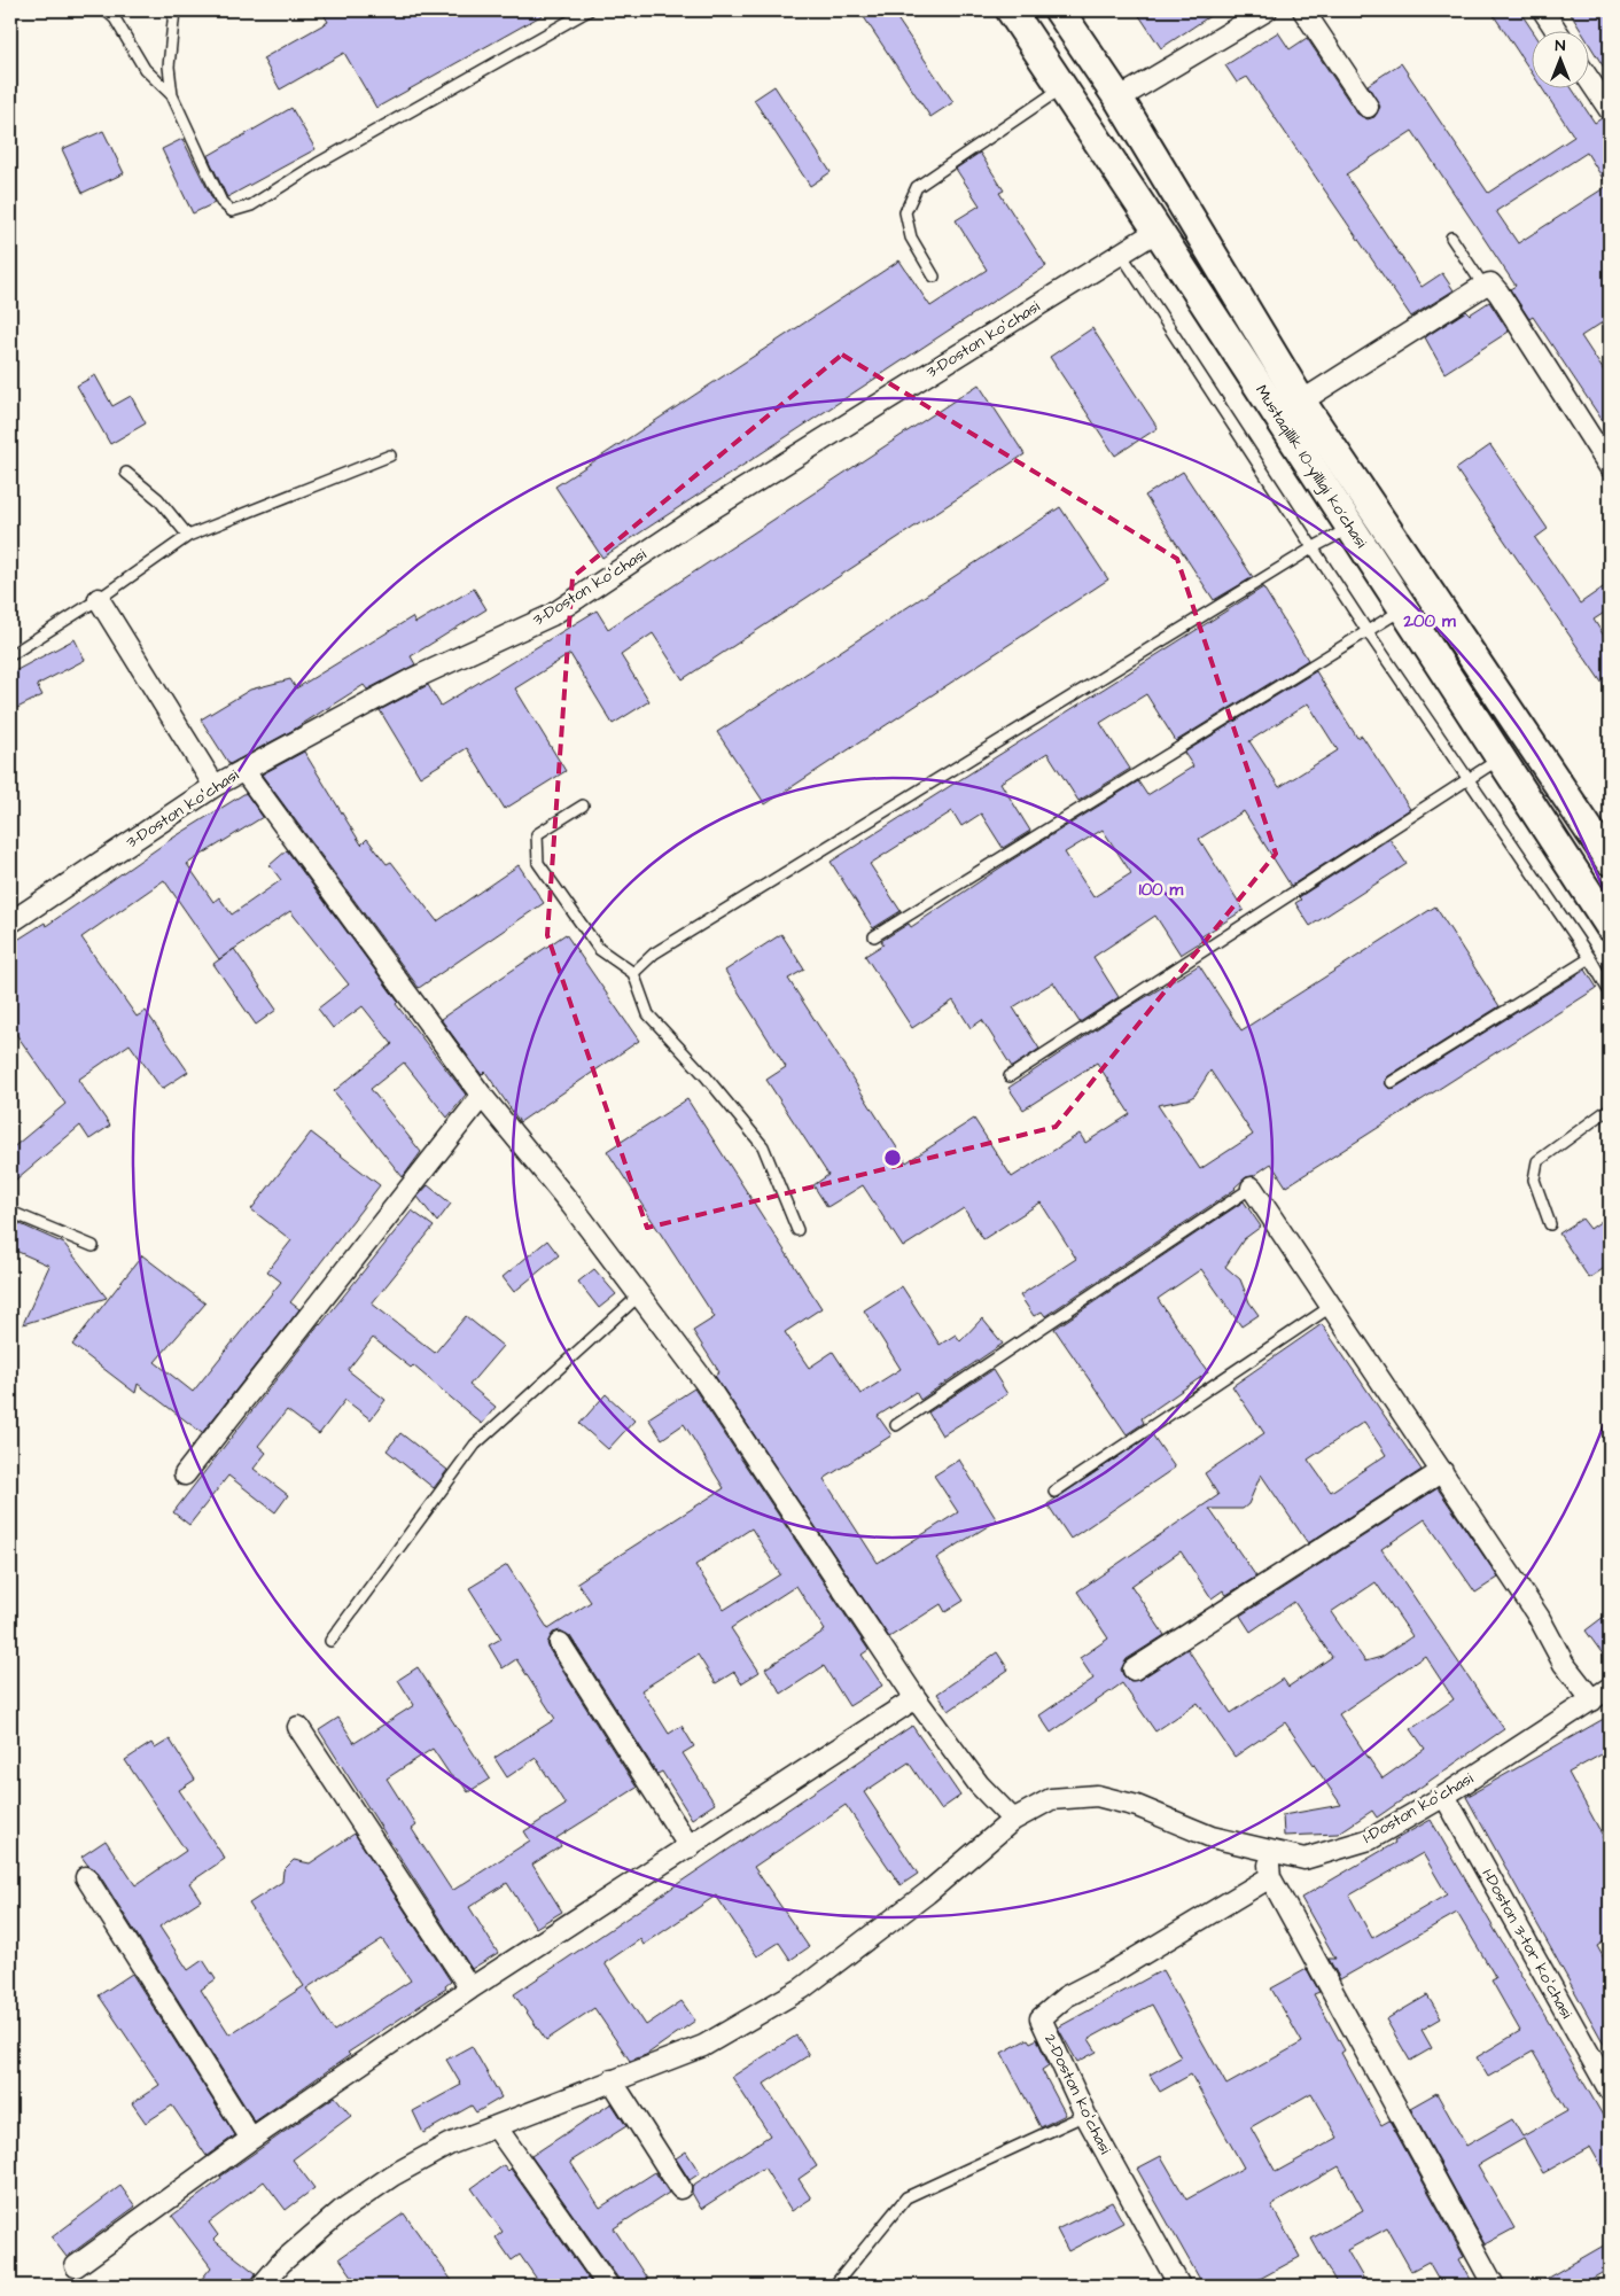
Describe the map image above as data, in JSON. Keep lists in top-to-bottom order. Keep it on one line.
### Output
{"streets":{"main road":["Mustaqillik 10-yilligi ko'chasi"],"street":["3-Doston koʻchasi","1-Doston koʻchasi","1-Doston 3-tor koʻchasi","2-Doston koʻchasi"]},"crossings":[["3-Doston koʻchasi","Mustaqillik 10-yilligi ko'chasi"],["1-Doston koʻchasi","1-Doston 3-tor koʻchasi"]],"north":"top","rings":["200 m","100 m"]}
